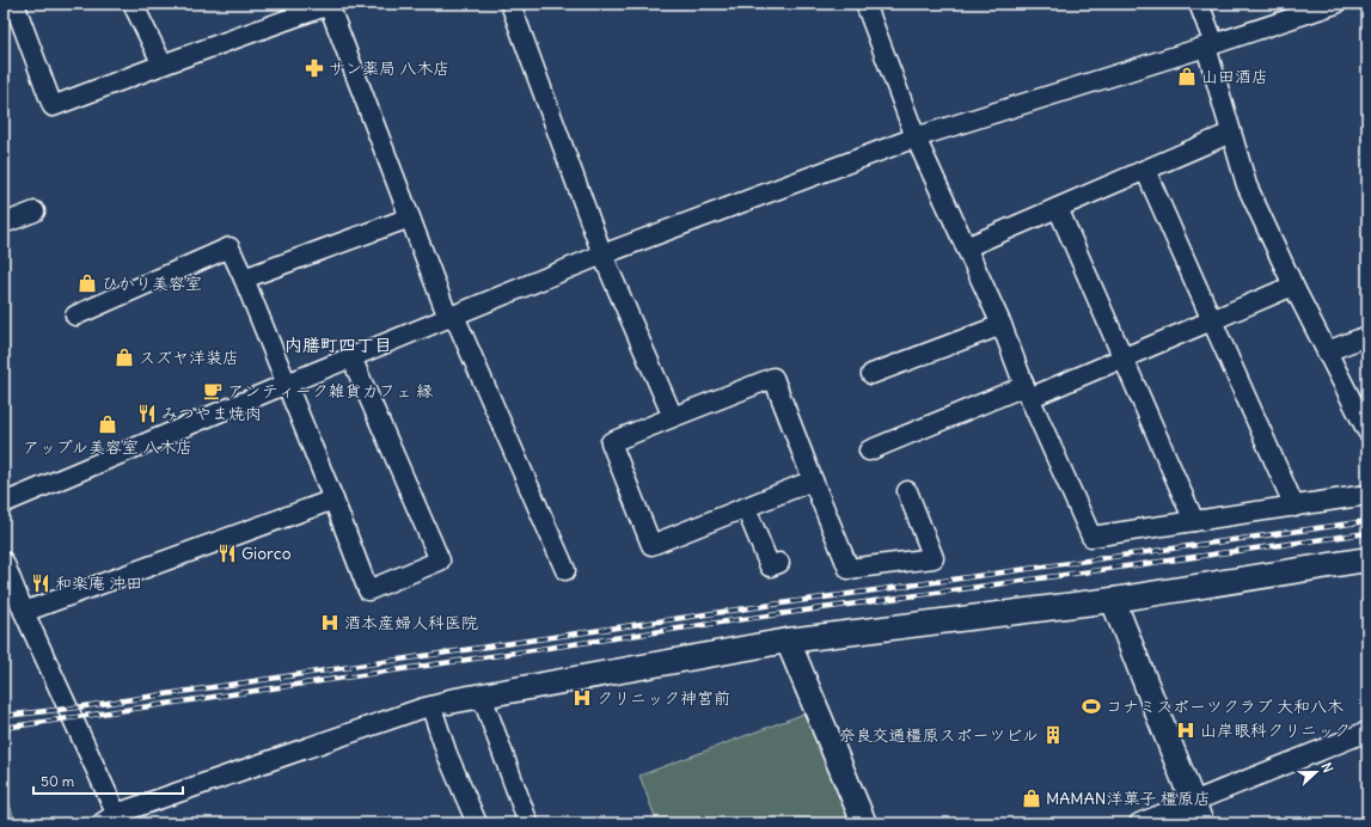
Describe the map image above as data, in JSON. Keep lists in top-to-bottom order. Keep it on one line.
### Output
{"districts":["内膳町四丁目"],"places":{"pharmacy":["サン薬局 八木店"],"shop":["山田酒店","ひかり美容室","スズヤ洋装店","アップル美容室 八木店","MAMAN洋菓子 橿原店"],"cafe":["アンティーク雑貨カフェ 縁"],"restaurant":["みつやま焼肉","Giorco","和楽庵 沖田"],"hospital":["酒本産婦人科医院","クリニック神宮前","山岸眼科クリニック"],"sports":["コナミスポーツクラブ 大和八木"],"building":["奈良交通橿原スポーツビル"]},"scale_bar":"50 m","north":"right"}
